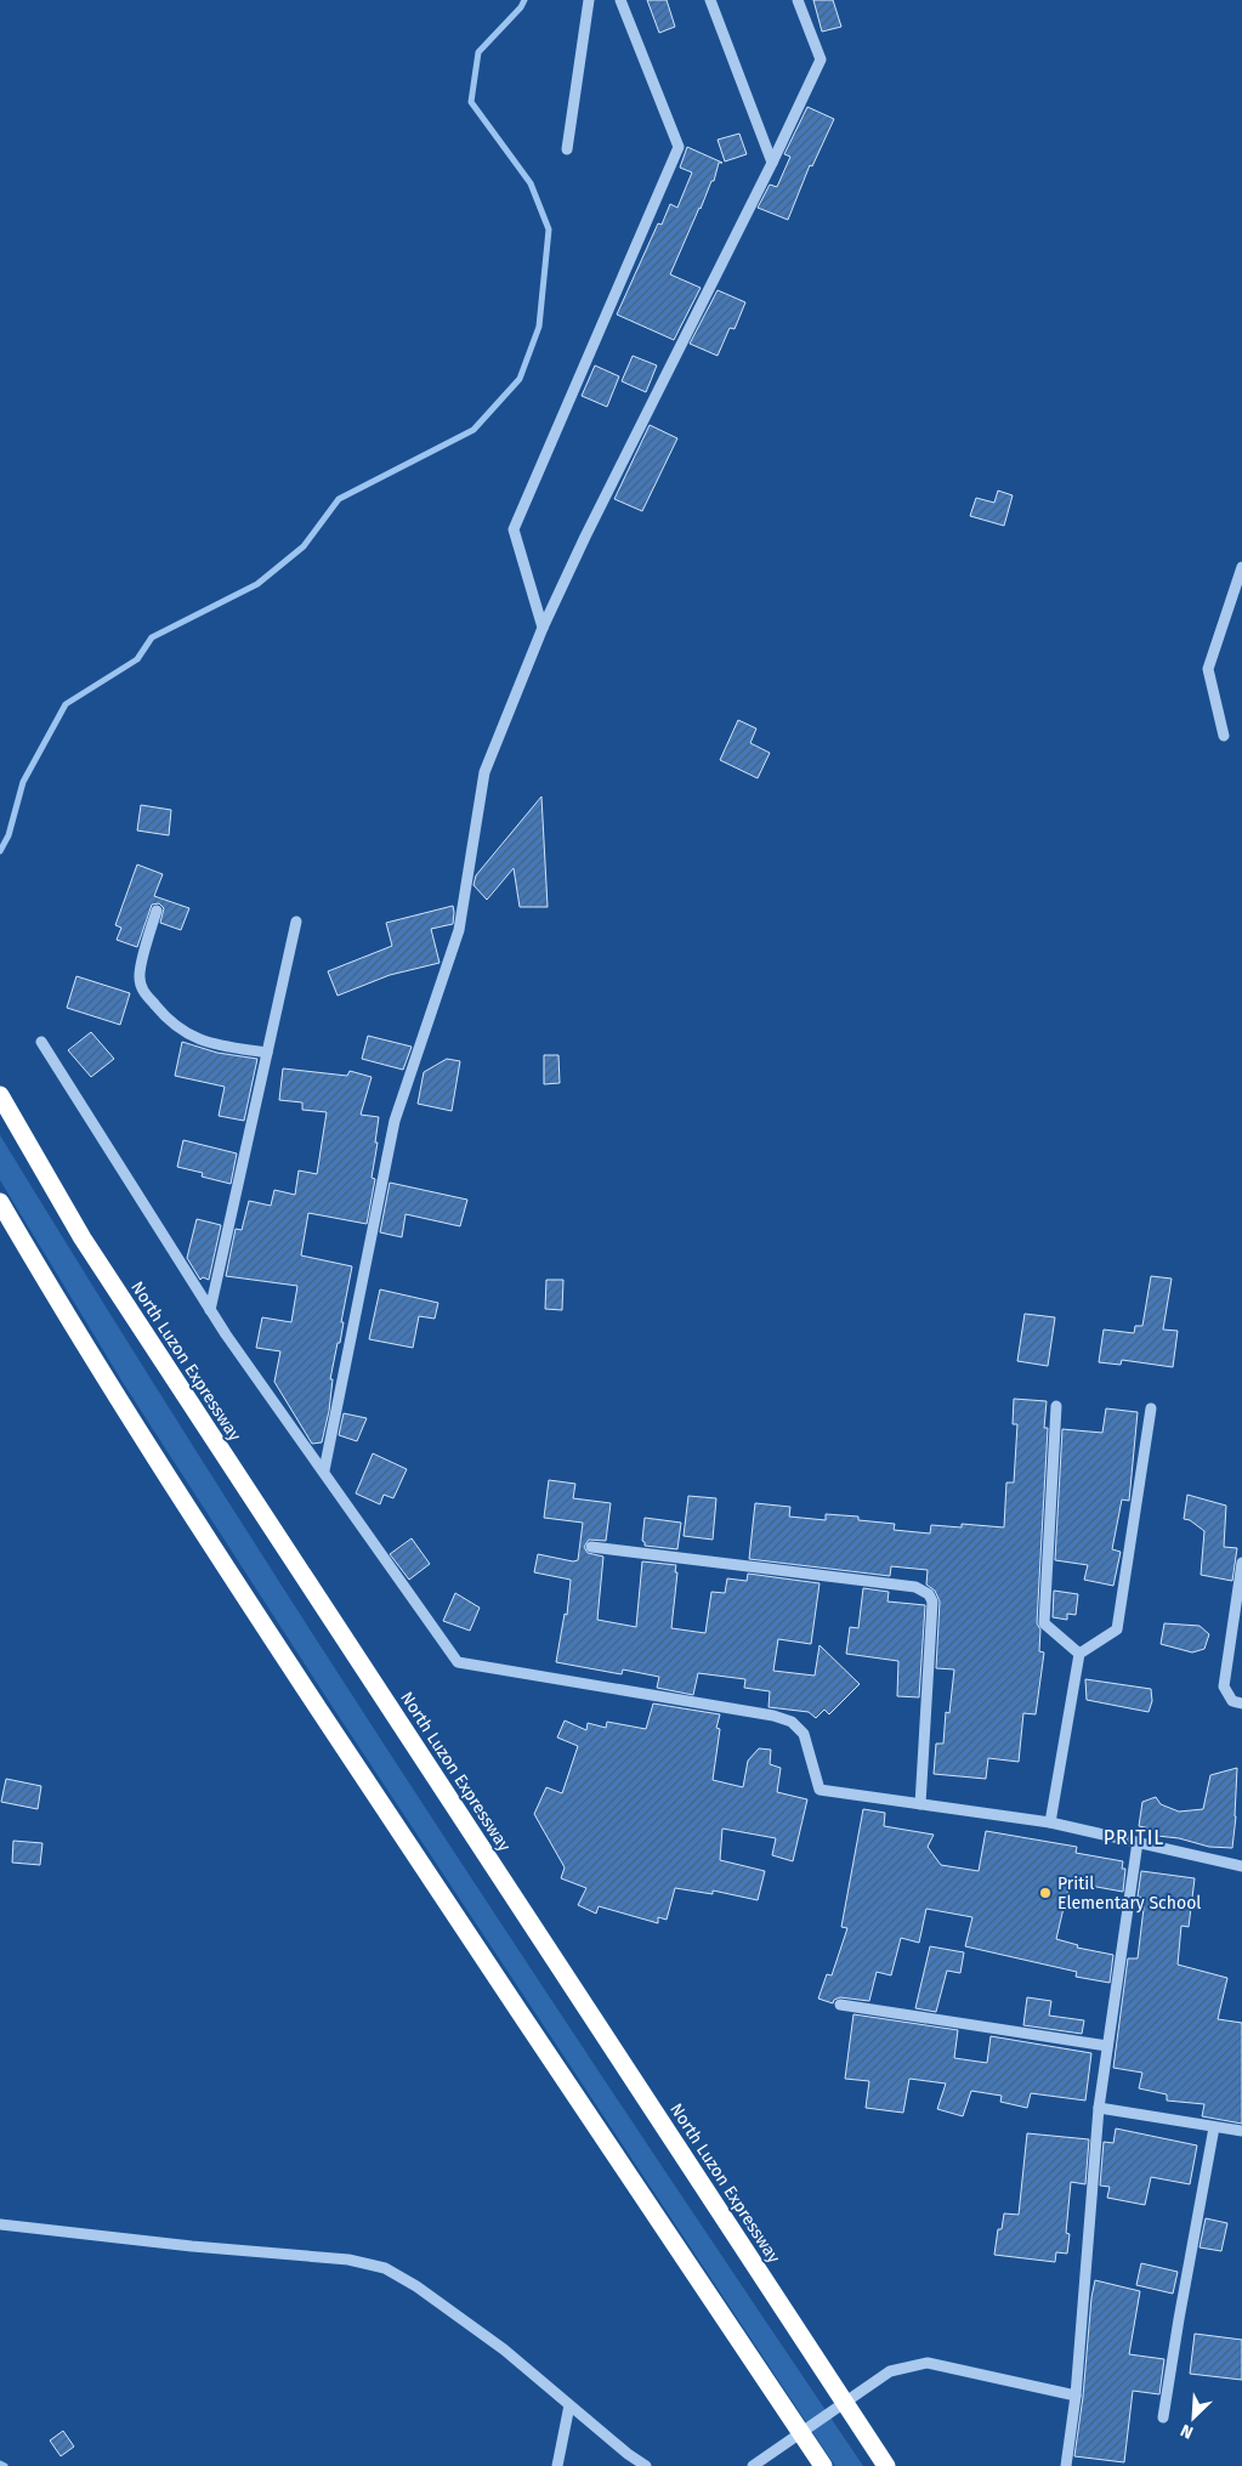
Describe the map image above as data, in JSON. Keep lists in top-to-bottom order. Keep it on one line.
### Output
{"streets":{"highway":["North Luzon Expressway"]},"districts":["PRITIL"],"places":["Pritil Elementary School"],"north":"bottom left"}
